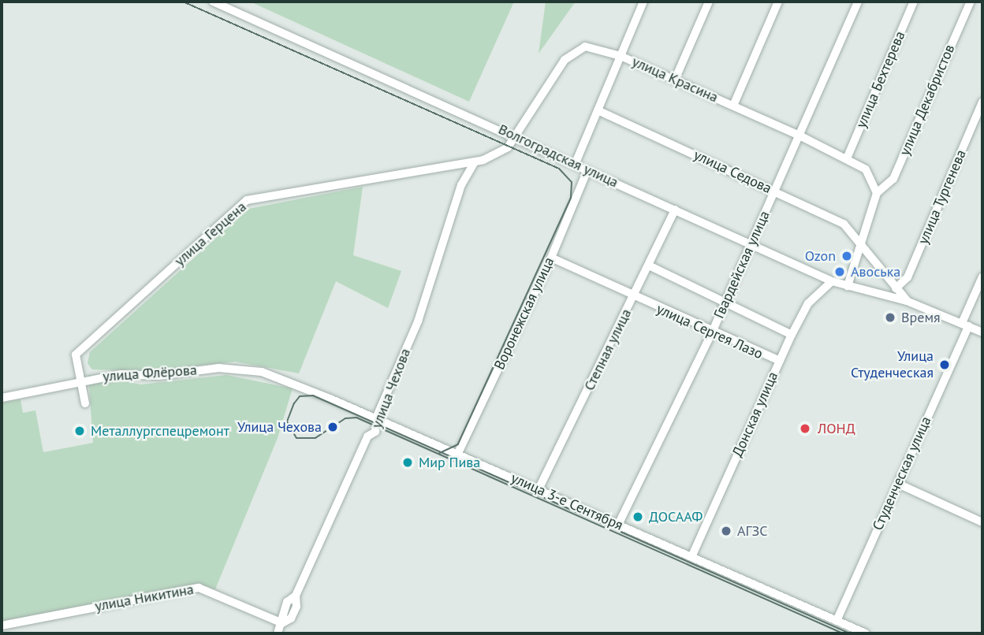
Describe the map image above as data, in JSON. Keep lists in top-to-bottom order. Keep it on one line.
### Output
{"streets":{"street":["улица Красина","улица Бехтерева","улица Декабристов","Волгоградская улица","улица Седова","улица Тургенева","улица Герцена","Гвардейская улица","Воронежская улица","улица Сергея Лазо","Степная улица","улица Флёрова","улица Чехова","Донская улица","Студенческая улица","улица 3-е Сентября","улица Никитина"]},"crossings":[["улица Красина","улица Бехтерева"],["улица Красина","улица Декабристов"],["улица Красина","Волгоградская улица"],["улица Красина","улица Герцена"],["улица Красина","Гвардейская улица"],["Волгоградская улица","улица Седова"],["Волгоградская улица","улица Тургенева"],["Волгоградская улица","улица Герцена"],["Волгоградская улица","Гвардейская улица"],["Волгоградская улица","Воронежская улица"],["Волгоградская улица","Степная улица"],["Волгоградская улица","Донская улица"],["Волгоградская улица","Студенческая улица"],["улица Седова","улица Тургенева"],["улица Седова","Гвардейская улица"],["улица Герцена","улица Флёрова"],["улица Герцена","улица Чехова"],["Гвардейская улица","улица Сергея Лазо"],["Гвардейская улица","улица 3-е Сентября"],["Воронежская улица","улица Сергея Лазо"],["Воронежская улица","улица 3-е Сентября"],["улица Сергея Лазо","Степная улица"],["улица Сергея Лазо","Донская улица"],["Степная улица","улица 3-е Сентября"],["улица Флёрова","улица 3-е Сентября"],["улица Чехова","улица 3-е Сентября"],["улица Чехова","улица Никитина"],["Донская улица","улица 3-е Сентября"],["Студенческая улица","улица 3-е Сентября"]],"places":["Ozon","Авоська","Время","Улица Студенческая","Улица Чехова","ЛОНД","Металлургспецремонт","Мир Пива","ДОСААФ","АГЗС"]}
